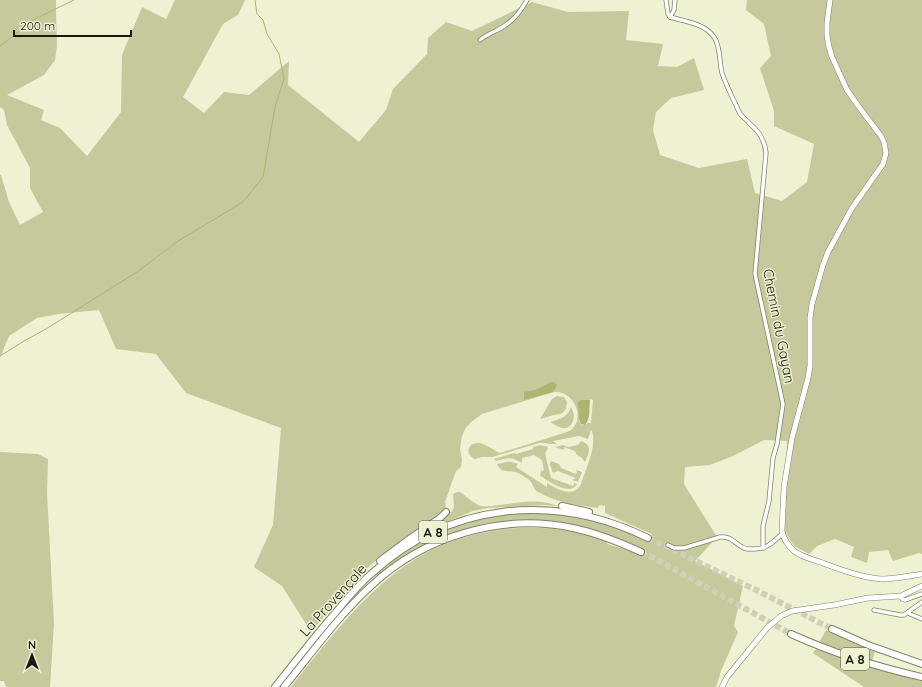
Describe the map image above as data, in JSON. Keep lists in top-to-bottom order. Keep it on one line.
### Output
{"streets":{"highway":["A 8","La Provençale"],"street":["Chemin du Gayan"]},"scale_bar":"200 m","north":"top"}
